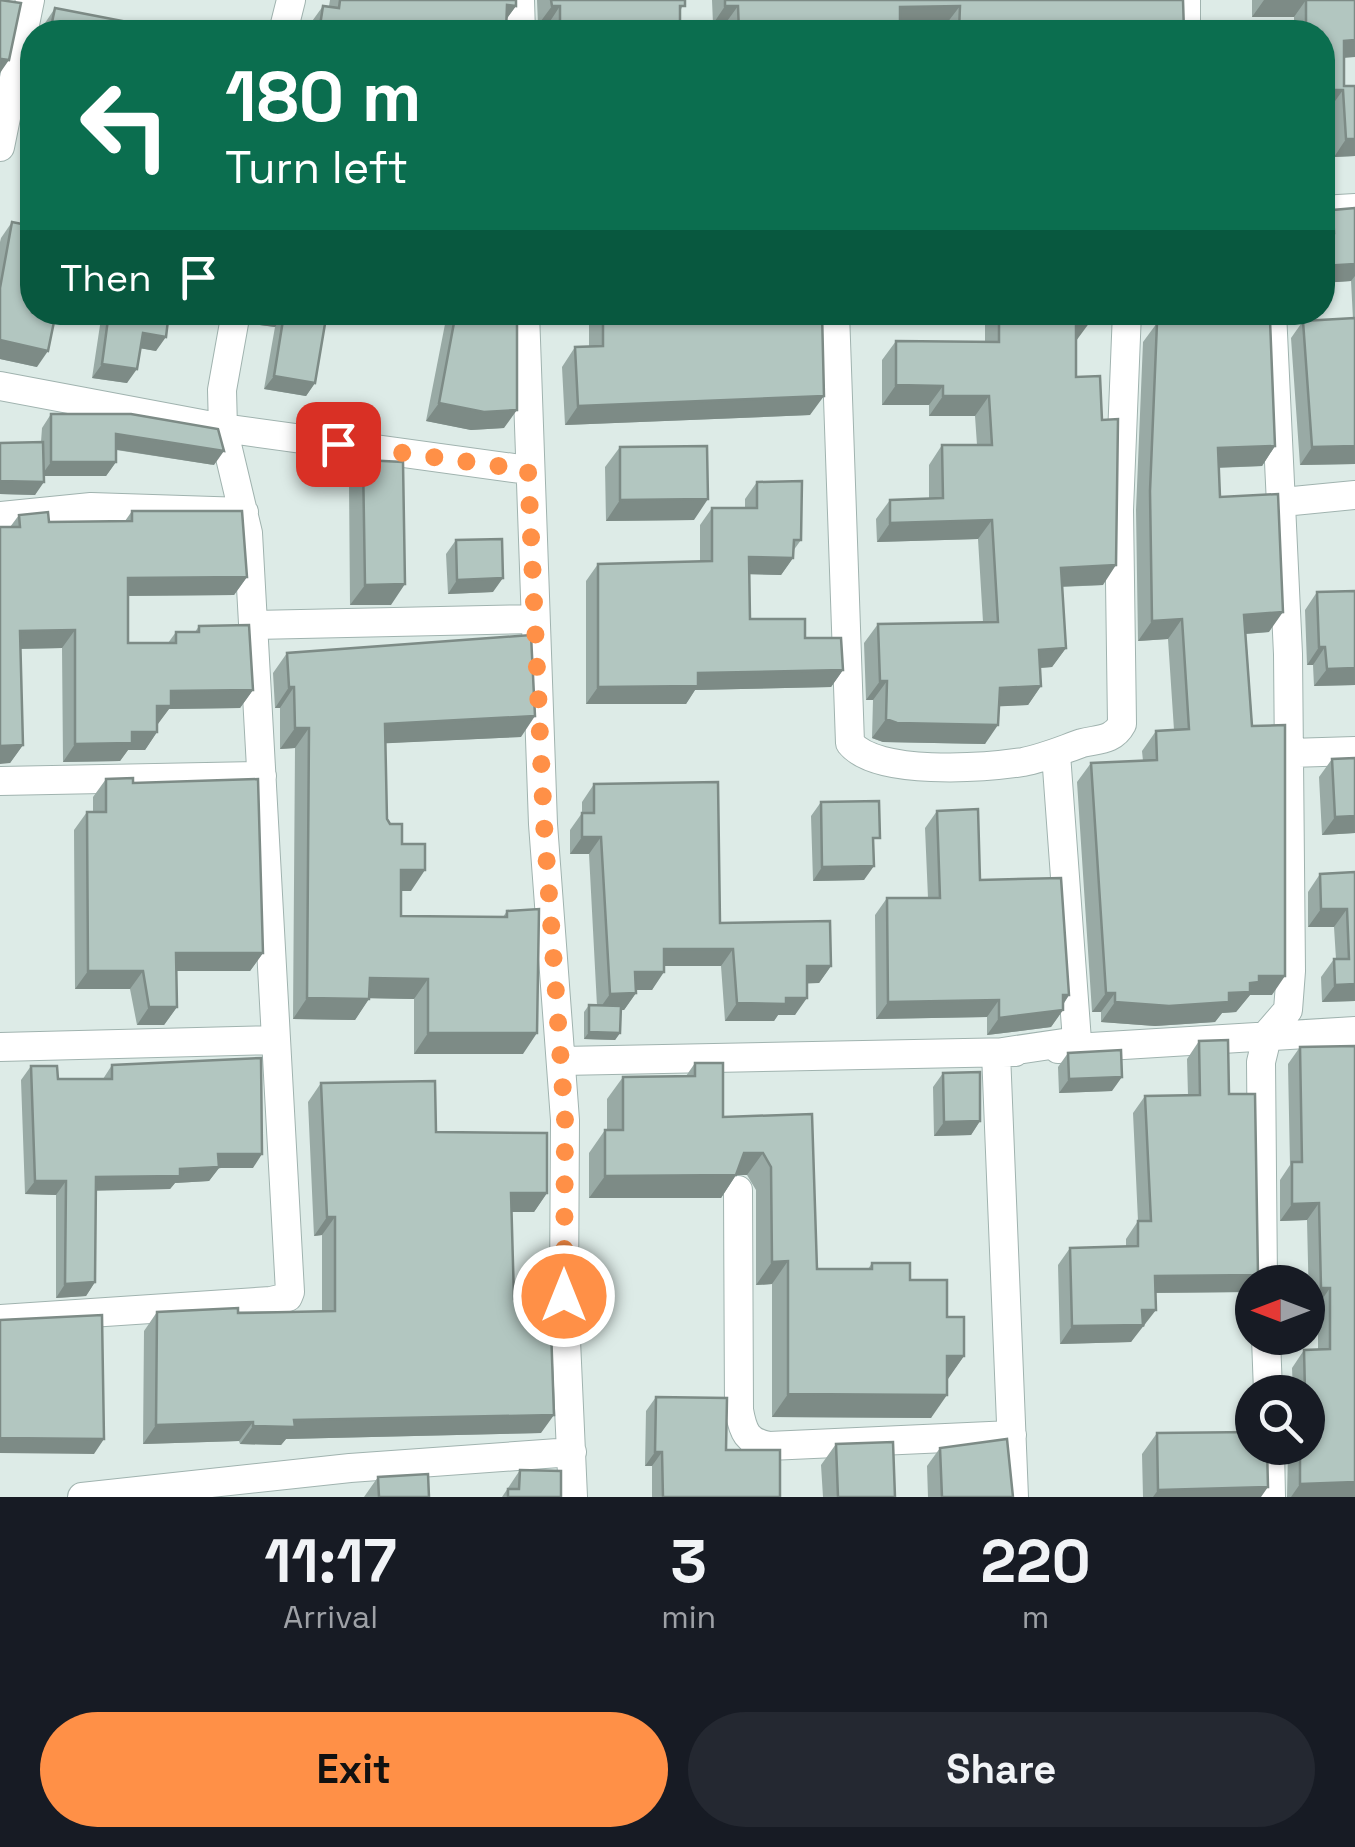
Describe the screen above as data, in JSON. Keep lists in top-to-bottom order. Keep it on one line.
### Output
{"north":"left","page":{"turn":["180 m","Turn left"],"then":"Then","eta":["11:17","Arrival","3","min","220","m"],"buttons":["Exit","Share"]}}
